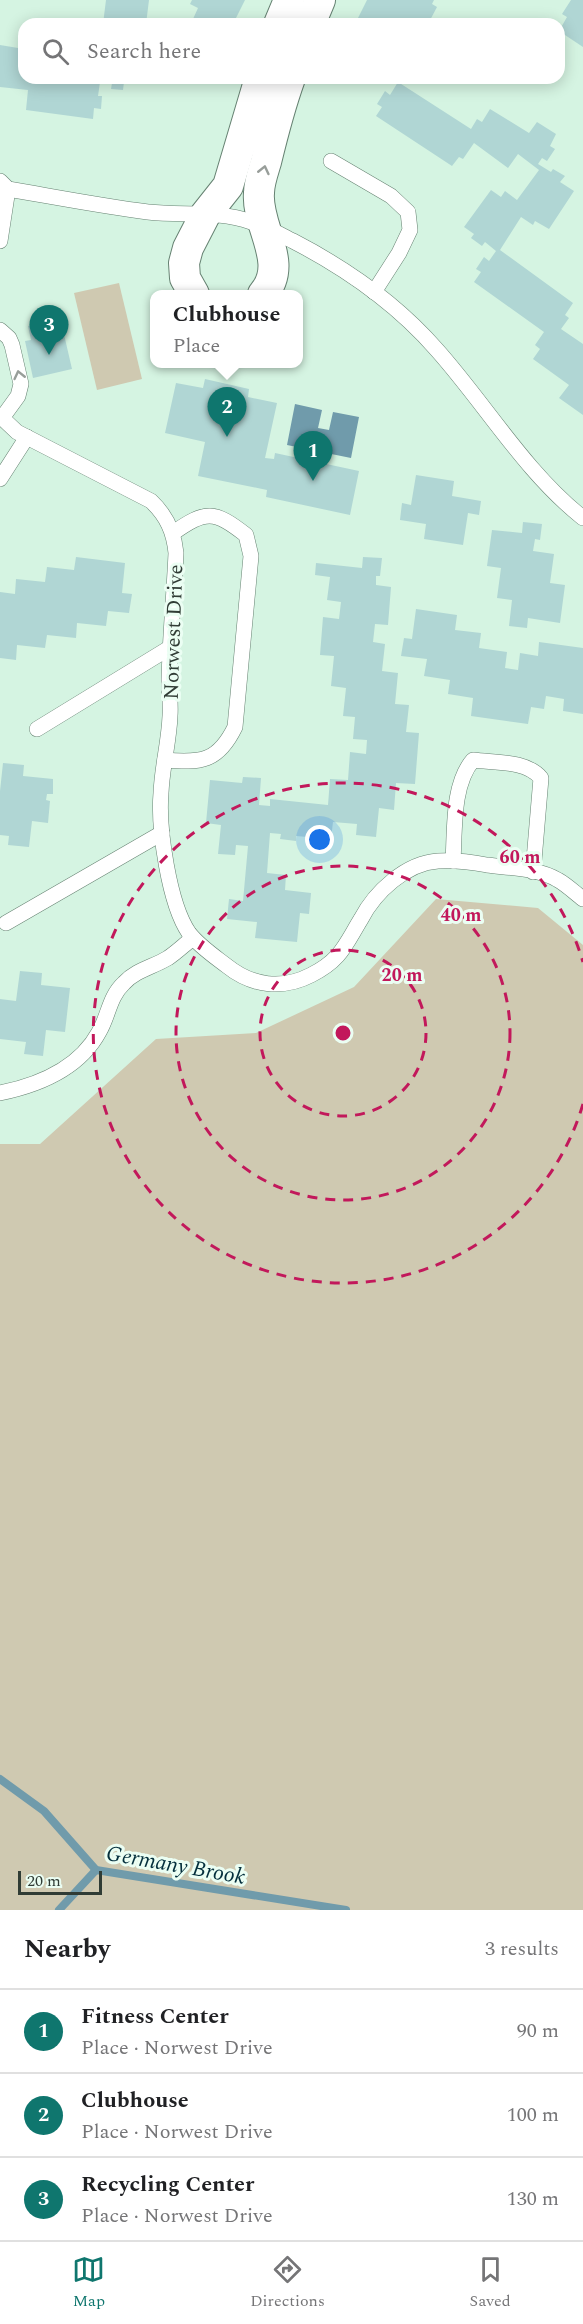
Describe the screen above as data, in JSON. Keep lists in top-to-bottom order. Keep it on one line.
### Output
{"streets":{"lane":["Norwest Drive"]},"water":["Germany Brook"],"scale_bar":"20 m","page":{"search":"Search here","popup":["Clubhouse","Place"],"pins":["3","2","1"],"scale":"20 m","heading":["Nearby","3 results"],"list":[{"mark":"1","name":"Fitness Center","note":"Place · Norwest Drive","value":"90 m"},{"mark":"2","name":"Clubhouse","note":"Place · Norwest Drive","value":"100 m"},{"mark":"3","name":"Recycling Center","note":"Place · Norwest Drive","value":"130 m"}],"nav":["Map","Directions","Saved"]},"rings":["60 m","40 m","20 m"]}
